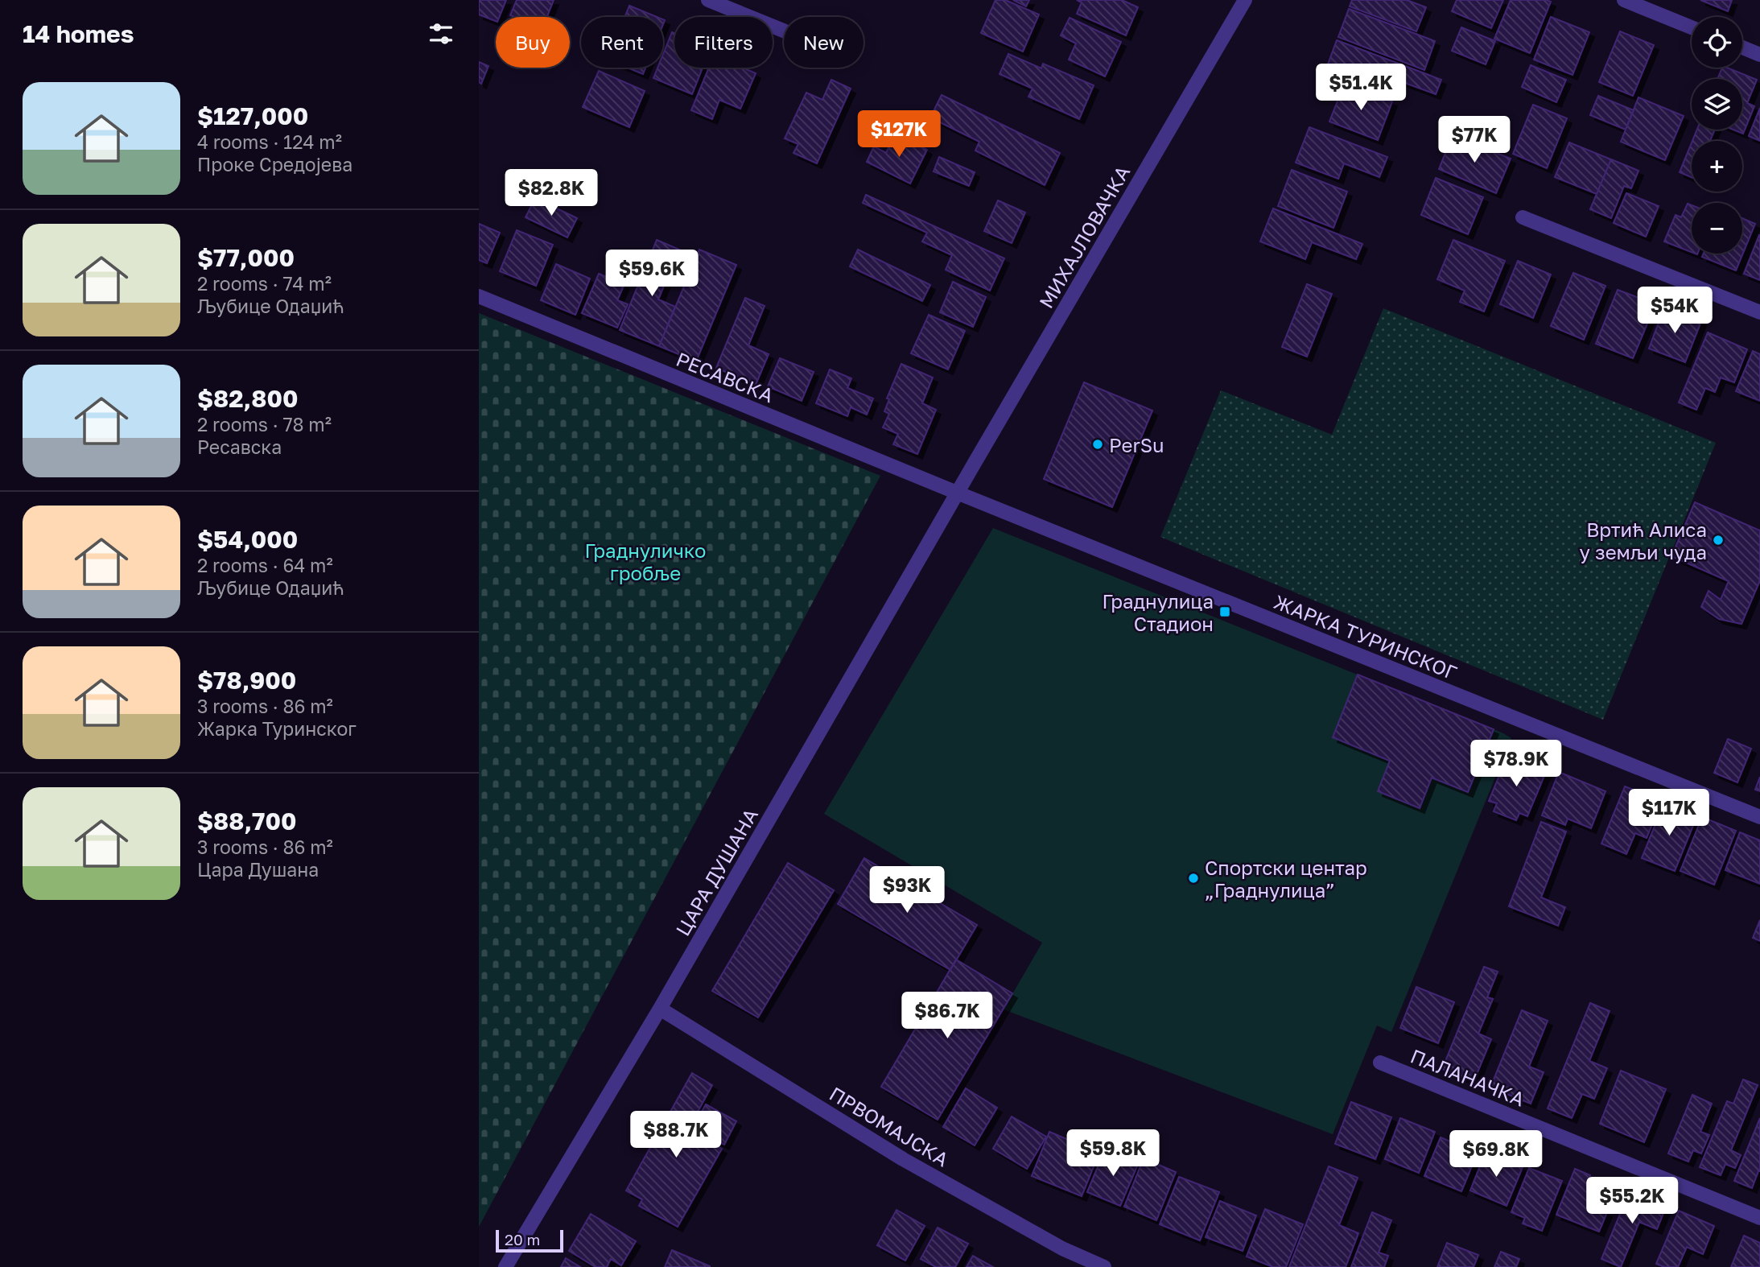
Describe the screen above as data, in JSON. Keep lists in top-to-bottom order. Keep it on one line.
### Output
{"streets":{"street":["МИХАЈЛОВАЧКА","РЕСАВСКА","ЖАРКА ТУРИНСКОГ","ЦАРА ДУШАНА","ПАЛАНАЧКА","ПРВОМАЈСКА"]},"crossings":[["МИХАЈЛОВАЧКА","РЕСАВСКА"],["МИХАЈЛОВАЧКА","ЖАРКА ТУРИНСКОГ"],["МИХАЈЛОВАЧКА","ЦАРА ДУШАНА"],["РЕСАВСКА","ЖАРКА ТУРИНСКОГ"],["РЕСАВСКА","ЦАРА ДУШАНА"],["ЖАРКА ТУРИНСКОГ","ЦАРА ДУШАНА"],["ЦАРА ДУШАНА","ПРВОМАЈСКА"]],"parks":["Граднуличко гробље"],"places":{"other":["PerSu","Вртић Алиса у земљи чуда","Спортски центар „Граднулица”"],"transit":["Граднулица Стадион"]},"scale_bar":"20 m","page":{"heading":"14 homes","map_buttons":["+","−"],"chip":["Buy","Rent","Filters","New"],"price":["$51.4K","$127K","$77K","$82.8K","$59.6K","$54K","$78.9K","$117K","$93K","$86.7K","$88.7K","$59.8K","$69.8K","$55.2K"],"list":[{"name":"$127,000","note":"4 rooms · 124 m² · Проке Средојева"},{"name":"$77,000","note":"2 rooms · 74 m² · Љубице Одаџић"},{"name":"$82,800","note":"2 rooms · 78 m² · Ресавска"},{"name":"$54,000","note":"2 rooms · 64 m² · Љубице Одаџић"},{"name":"$78,900","note":"3 rooms · 86 m² · Жарка Туринског"},{"name":"$88,700","note":"3 rooms · 86 m² · Цара Душана"}],"scale":"20 m"}}
